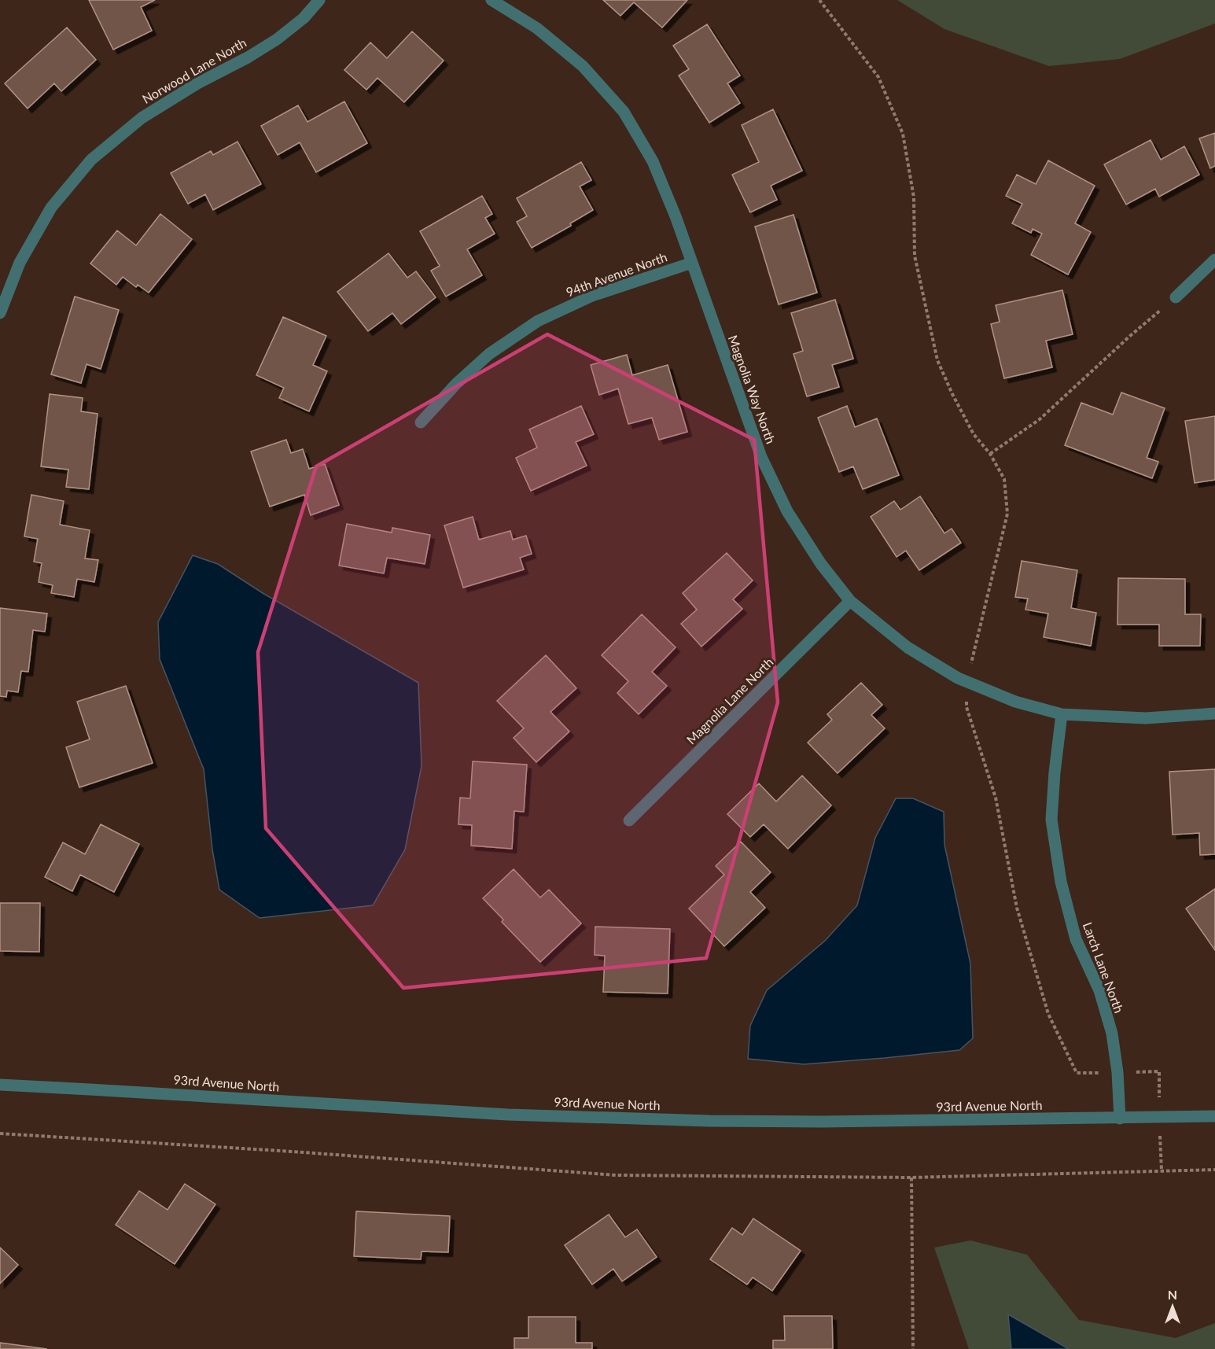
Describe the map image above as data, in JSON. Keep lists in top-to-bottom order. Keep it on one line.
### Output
{"streets":{"street":["Norwood Lane North","94th Avenue North","Magnolia Way North","Magnolia Lane North","Larch Lane North","93rd Avenue North"]},"crossings":[["94th Avenue North","Magnolia Way North"],["Magnolia Way North","Magnolia Lane North"],["Magnolia Way North","Larch Lane North"],["Larch Lane North","93rd Avenue North"]],"north":"top"}
